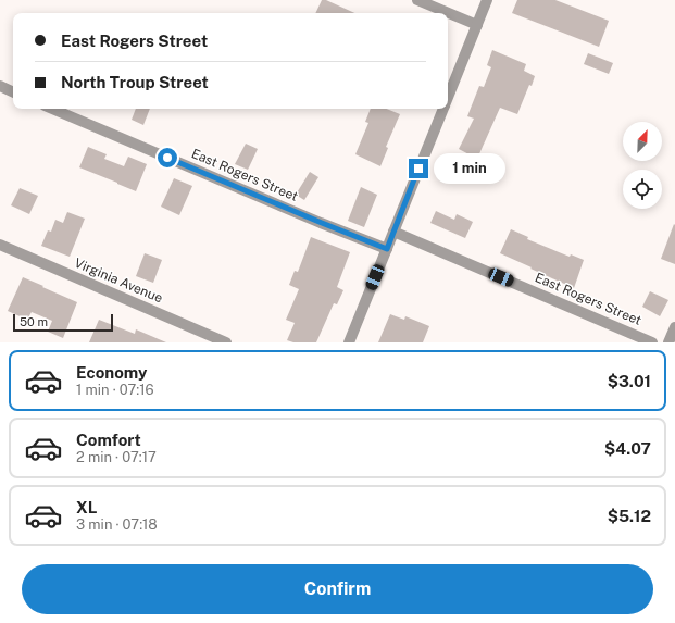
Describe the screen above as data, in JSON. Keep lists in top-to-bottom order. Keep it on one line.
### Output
{"streets":{"street":["East Rogers Street","Virginia Avenue"]},"scale_bar":"50 m","north":"top right","page":{"banner":["East Rogers Street","North Troup Street"],"bubble":"1 min","scale":"50 m","list":[{"name":"Economy","note":"1 min · 07:16","value":"$3.01"},{"name":"Comfort","note":"2 min · 07:17","value":"$4.07"},{"name":"XL","note":"3 min · 07:18","value":"$5.12"}],"buttons":"Confirm"}}
